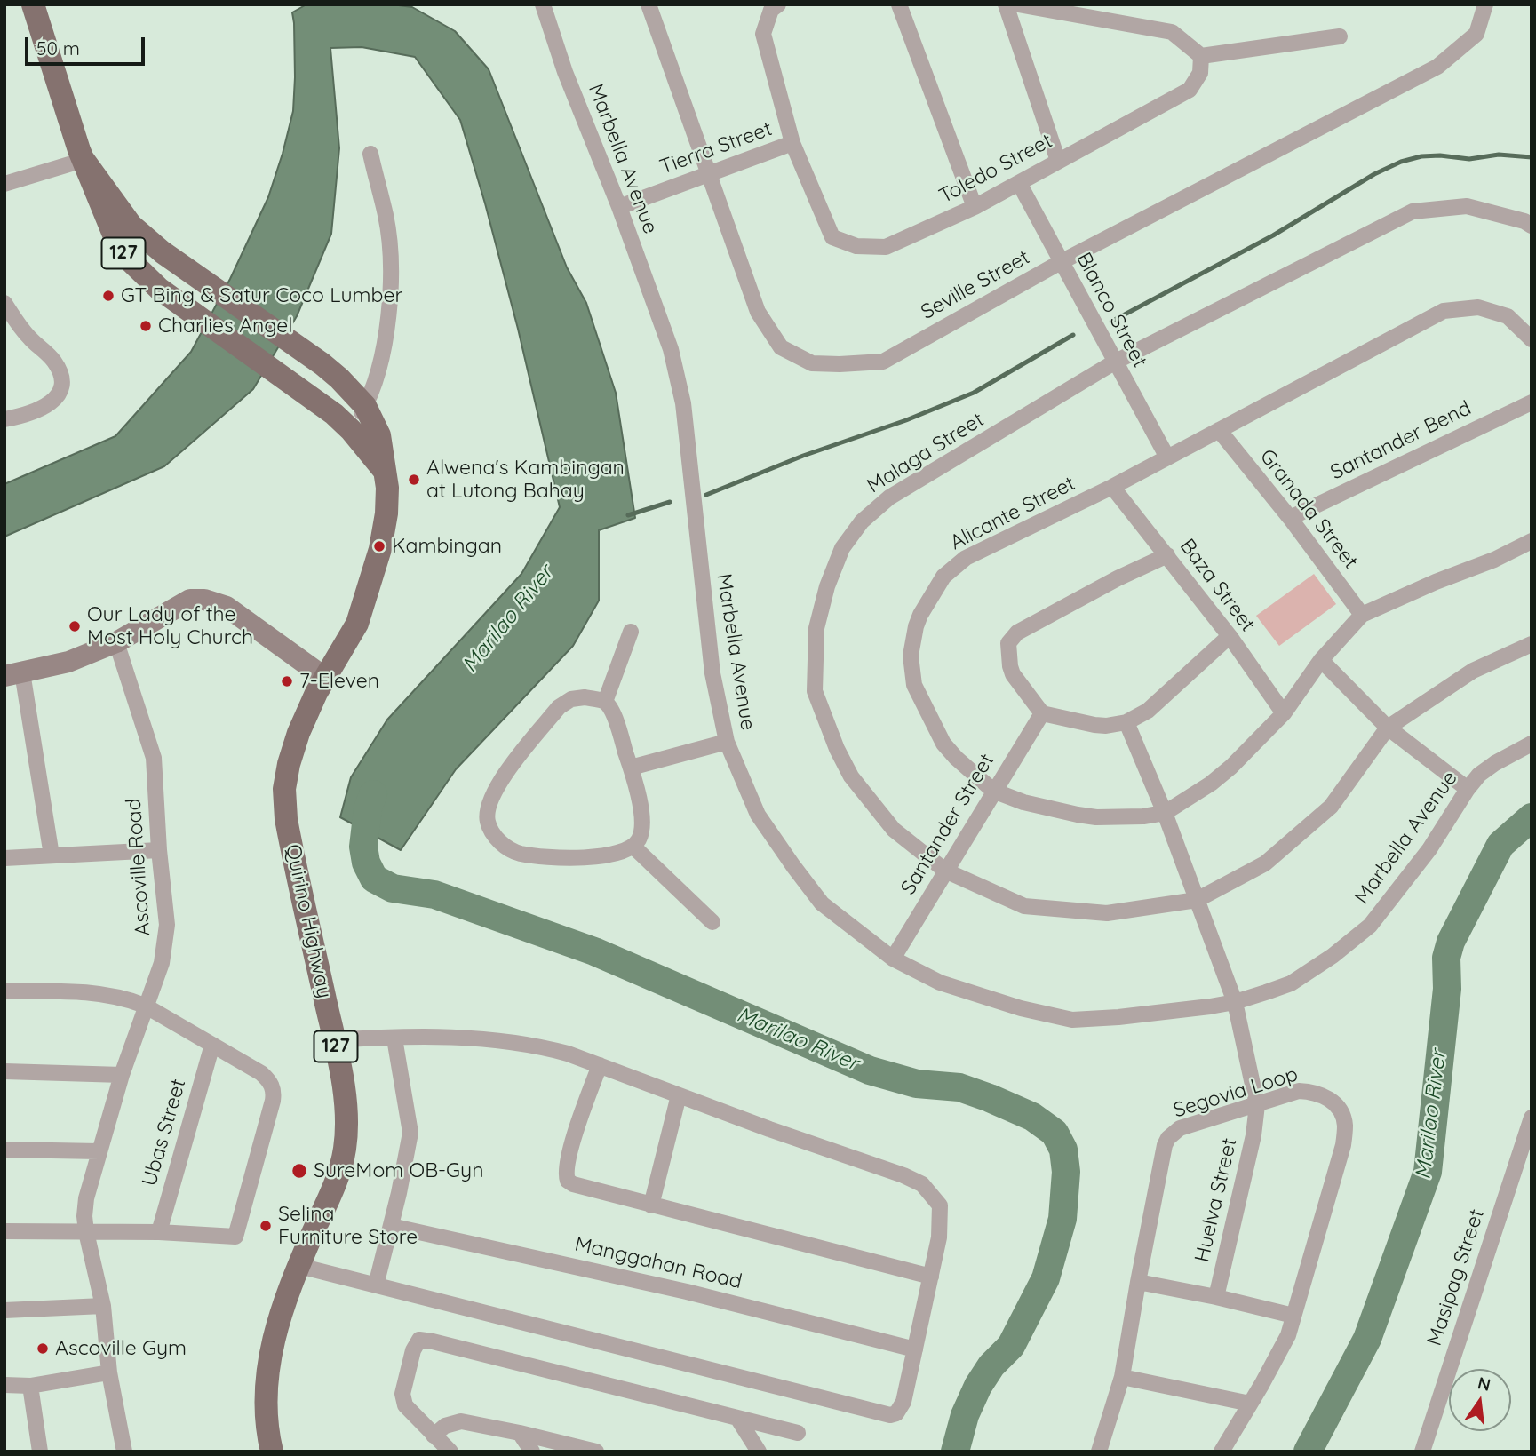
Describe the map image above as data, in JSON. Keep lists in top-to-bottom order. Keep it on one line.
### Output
{"streets":{"main road":["127","Quirino Highway"],"street":["Tierra Street","Marbella Avenue","Toledo Street","Seville Street","Blanco Street","Santander Bend","Malaga Street","Granada Street","Alicante Street","Baza Street","Santander Street","Ascoville Road","Segovia Loop","Ubas Street","Huelva Street","Manggahan Road","Masipag Street"]},"crossings":[["Tierra Street","Marbella Avenue"],["Tierra Street","Toledo Street"],["Tierra Street","Seville Street"],["Marbella Avenue","Santander Street"],["Marbella Avenue","Huelva Street"],["Toledo Street","Blanco Street"],["Seville Street","Blanco Street"],["Blanco Street","Malaga Street"],["Blanco Street","Alicante Street"],["Santander Bend","Granada Street"],["Malaga Street","Santander Street"],["Malaga Street","Huelva Street"],["Granada Street","Alicante Street"],["Alicante Street","Baza Street"],["Alicante Street","Santander Street"],["Alicante Street","Huelva Street"],["Segovia Loop","Huelva Street"]],"water":["Marilao River"],"places":["GT Bing & Satur Coco Lumber","Charlies Angel","Alwena's Kambingan at Lutong Bahay","Kambingan","Our Lady of the Most Holy Church","7-Eleven","SureMom OB-Gyn","Selina Furniture Store","Ascoville Gym"],"scale_bar":"50 m","north":"top"}
